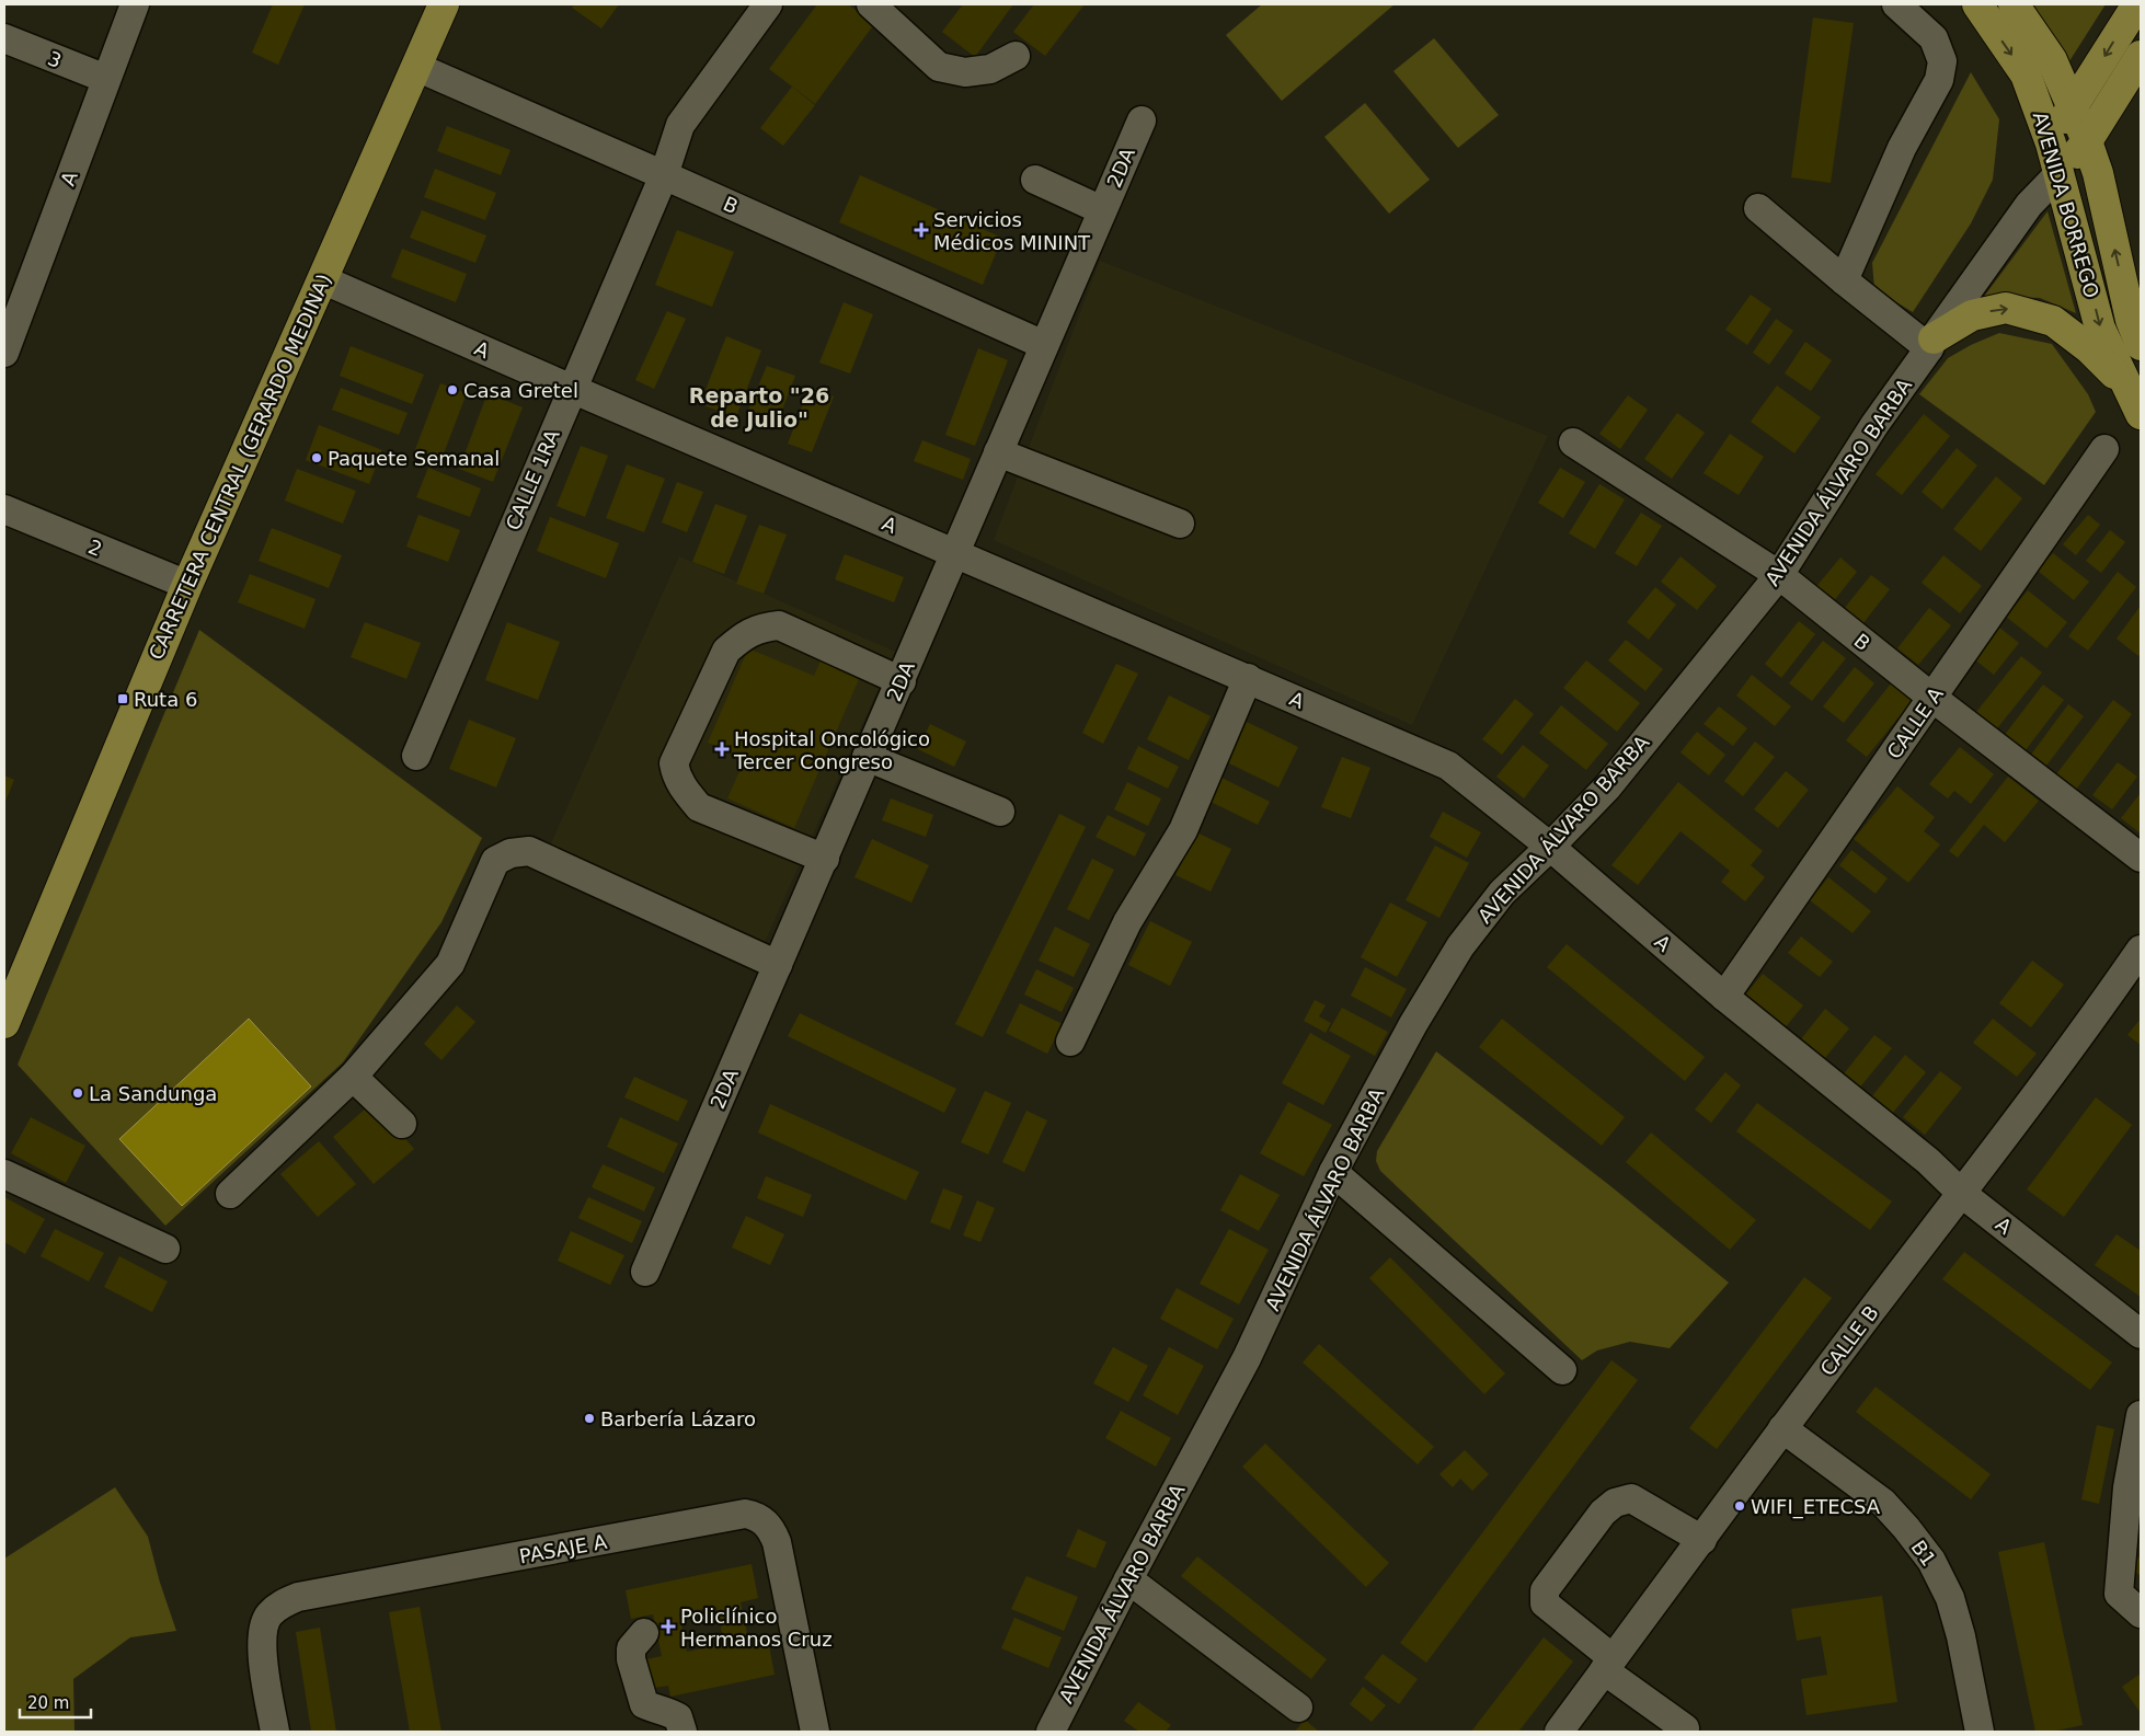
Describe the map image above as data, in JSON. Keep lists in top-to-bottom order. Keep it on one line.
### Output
{"streets":{"main road":["AVENIDA BORREGO","CARRETERA CENTRAL (GERARDO MEDINA)","AVENIDA ÁLVARO BARBA"],"street":["3","2DA","A","B","CALLE 1RA","2","CALLE A","CALLE B","PASAJE A","B1"]},"crossings":[["3","A"],["2DA","A"],["2DA","B"],["A","CARRETERA CENTRAL (GERARDO MEDINA)"],["A","CALLE 1RA"],["A","AVENIDA ÁLVARO BARBA"],["A","CALLE A"],["A","CALLE B"],["B","CARRETERA CENTRAL (GERARDO MEDINA)"],["B","CALLE 1RA"],["B","AVENIDA ÁLVARO BARBA"],["B","CALLE A"],["AVENIDA BORREGO","AVENIDA ÁLVARO BARBA"],["CARRETERA CENTRAL (GERARDO MEDINA)","2"],["CALLE B","B1"]],"districts":["Reparto \"26 de Julio\""],"places":{"health":["Servicios Médicos MININT","Hospital Oncológico Tercer Congreso","Policlínico Hermanos Cruz"],"other":["Casa Gretel","Paquete Semanal","La Sandunga","Barbería Lázaro","WIFI_ETECSA"],"transit":["Ruta 6"]},"scale_bar":"20 m"}
